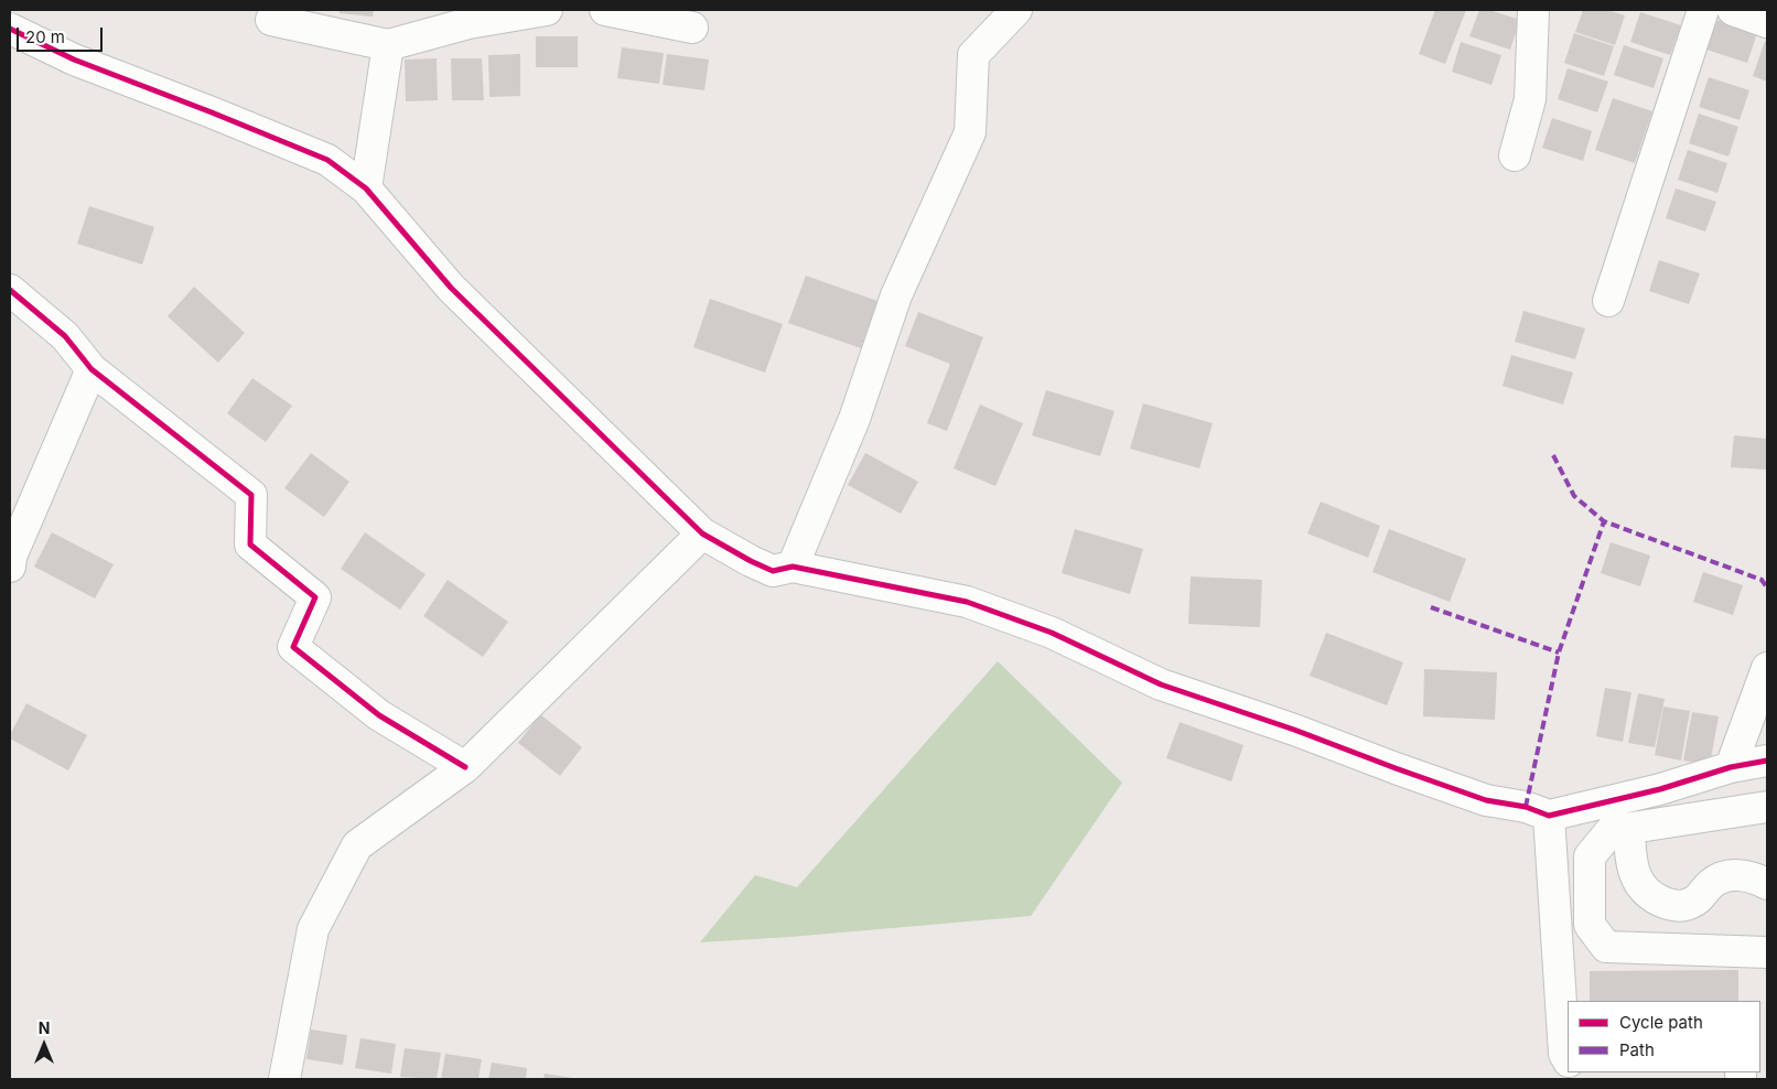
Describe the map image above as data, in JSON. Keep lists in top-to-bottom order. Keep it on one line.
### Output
{"legend":["Cycle path","Path"],"scale_bar":"20 m","north":"top"}
